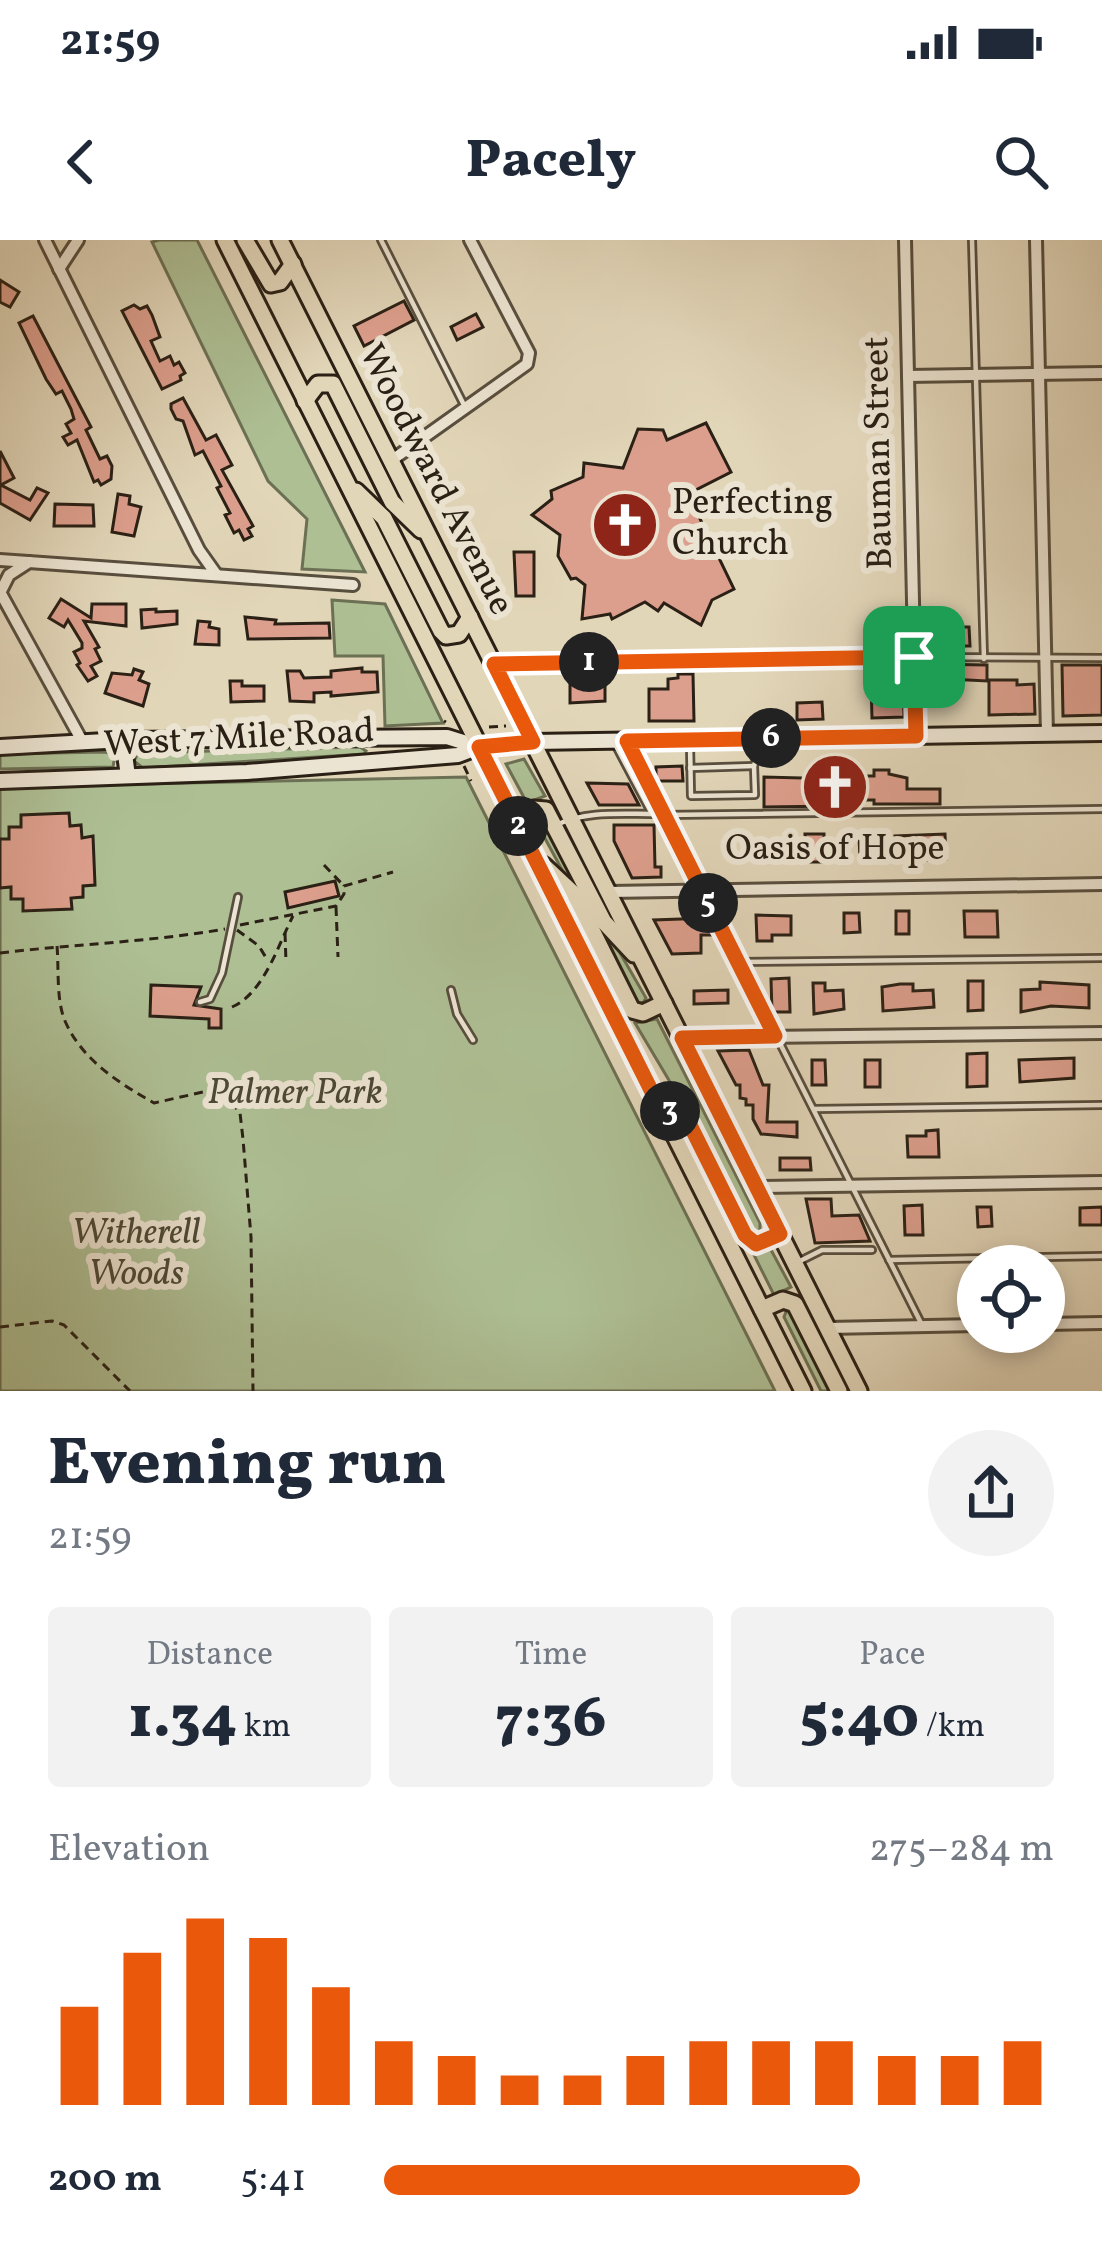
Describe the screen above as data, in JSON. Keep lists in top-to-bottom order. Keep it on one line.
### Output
{"streets":{"main road":["Woodward Avenue","West 7 Mile Road"],"street":["Bauman Street"]},"crossings":[["Bauman Street","West 7 Mile Road"],["Woodward Avenue","West 7 Mile Road"]],"parks":["Palmer Park","Witherell Woods"],"places":{"church":["Perfecting Church","Oasis of Hope"]},"page":{"status":"21:59","header":"Pacely","pins":["1","6","2","5","3"],"heading":["Evening run","21:59"],"stats":[["Distance","1.34 km"],["Time","7:36"],["Pace","5:40 /km"]],"chart":["Elevation","275–284 m"],"list":[{"name":"200 m","note":"5:41"}]}}
